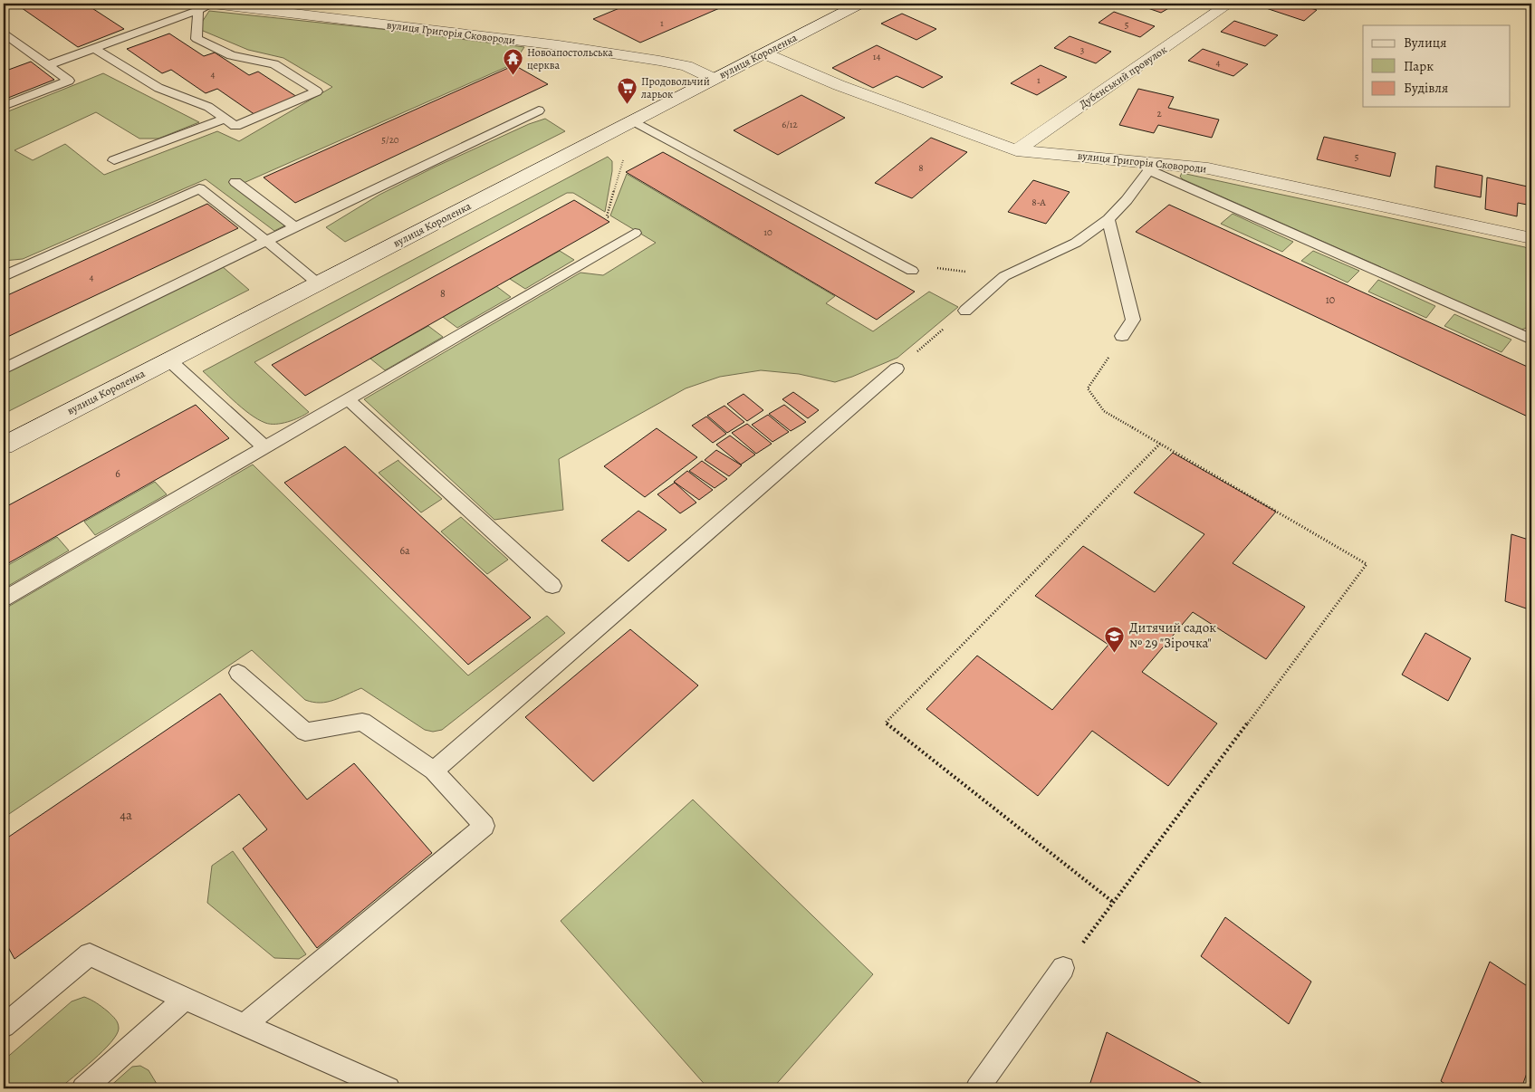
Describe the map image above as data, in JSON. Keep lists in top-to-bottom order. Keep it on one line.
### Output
{"streets":{"street":["вулиця Григорія Сковороди","вулиця Короленка","Дубенський провулок"]},"crossings":[["вулиця Григорія Сковороди","вулиця Короленка"],["вулиця Григорія Сковороди","Дубенський провулок"]],"places":{"temple":["Новоапостольська церква"],"supermarket":["Продовольчий ларьок"],"school or university":["Дитячий садок № 29 \"Зірочка\""]},"house_numbers":["1","5","3","14","4","4","1","2","6/12","5/20","5","8","8-А","10","4","8","10","6","6а","4а"],"legend":["Вулиця","Парк","Будівля"]}
